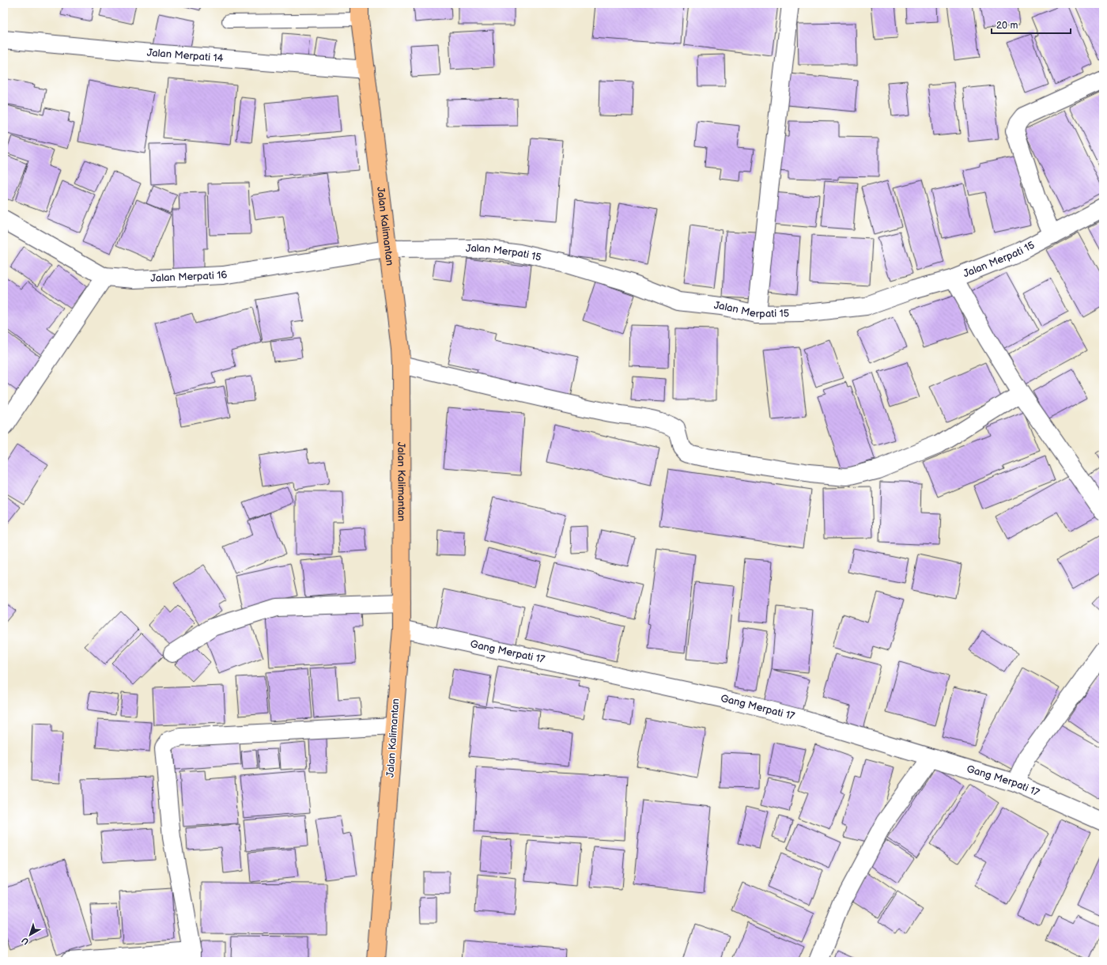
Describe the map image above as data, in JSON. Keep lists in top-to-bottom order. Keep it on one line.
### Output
{"streets":{"main road":["Jalan Kalimantan"],"street":["Jalan Merpati 14","Jalan Merpati 15","Jalan Merpati 16","Gang Merpati 17"]},"crossings":[["Jalan Merpati 14","Jalan Kalimantan"],["Jalan Kalimantan","Jalan Merpati 15"],["Jalan Kalimantan","Jalan Merpati 16"],["Jalan Kalimantan","Gang Merpati 17"],["Jalan Merpati 15","Jalan Merpati 16"]],"scale_bar":"20 m","north":"bottom left"}
